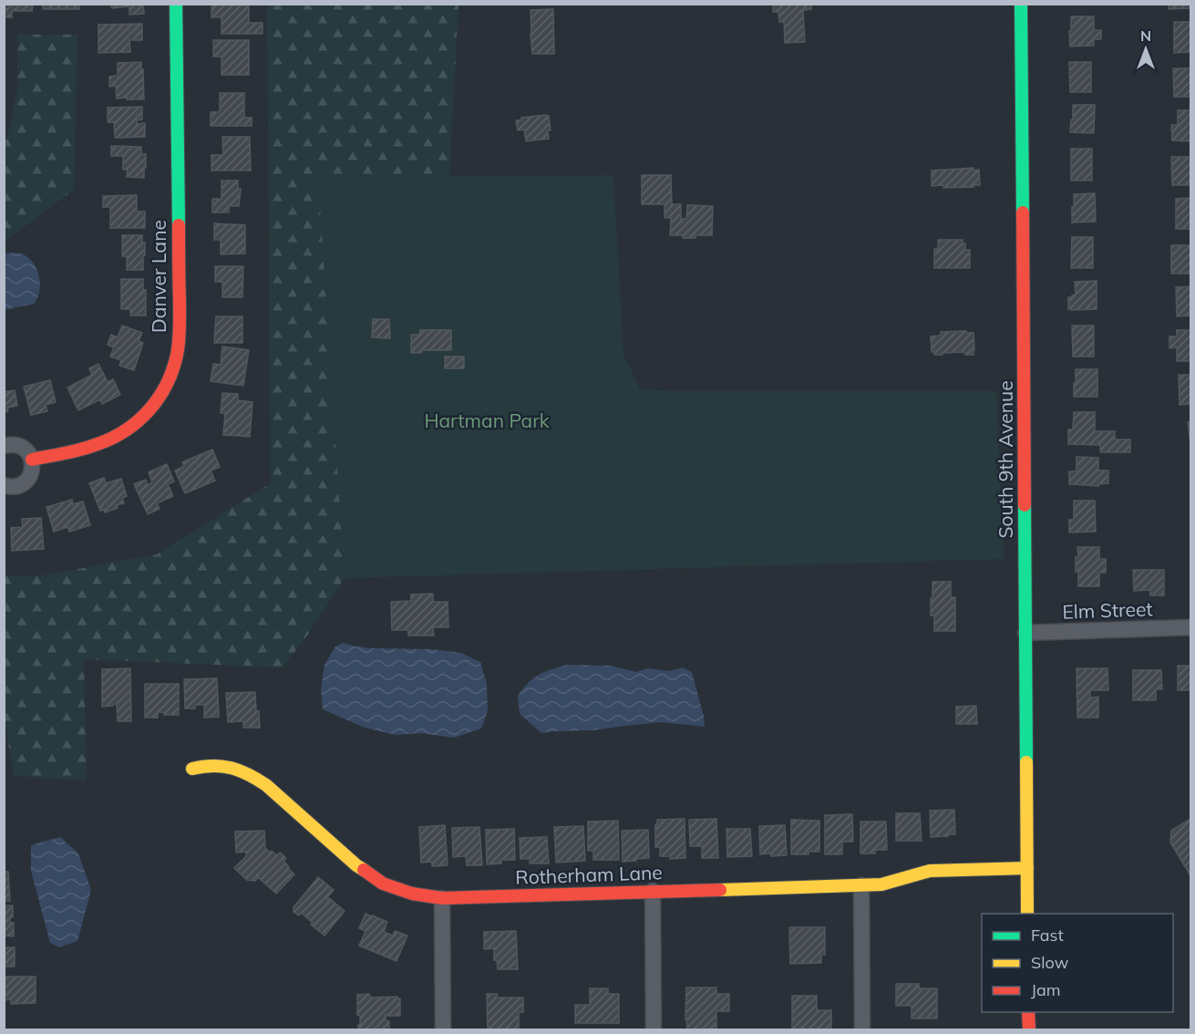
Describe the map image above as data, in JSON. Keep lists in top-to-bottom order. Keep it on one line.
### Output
{"streets":{"street":["Danver Lane","South 9th Avenue","Elm Street","Rotherham Lane"]},"crossings":[["South 9th Avenue","Elm Street"],["South 9th Avenue","Rotherham Lane"]],"parks":["Hartman Park"],"legend":["Fast","Slow","Jam"],"north":"top"}
